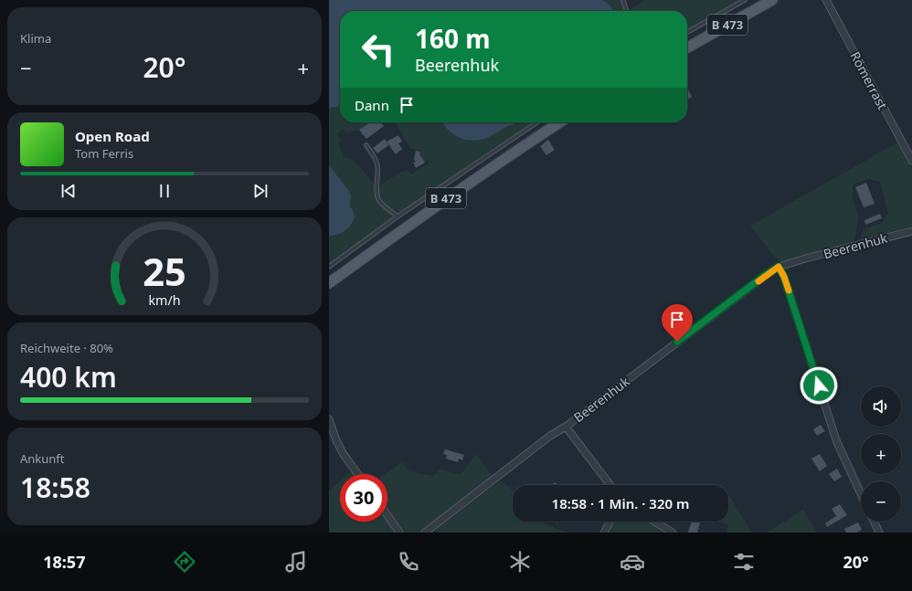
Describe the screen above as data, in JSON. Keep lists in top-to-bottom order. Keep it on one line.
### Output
{"streets":{"main road":["B 473"],"street":["Römerrast","Beerenhuk"]},"page":{"tile":["Klima",["Reichweite · 80%","400 km"],["Ankunft","18:58"]],"turn":["160 m","Beerenhuk"],"heat":["−","20°","+"],"then":"Dann","song":["Open Road","Tom Ferris"],"map_buttons":["+","−"],"limit":"30","trip":"18:58 · 1 Min. · 320 m","tabs":["18:57","20°"],"gauge":["25","km/h"]}}
